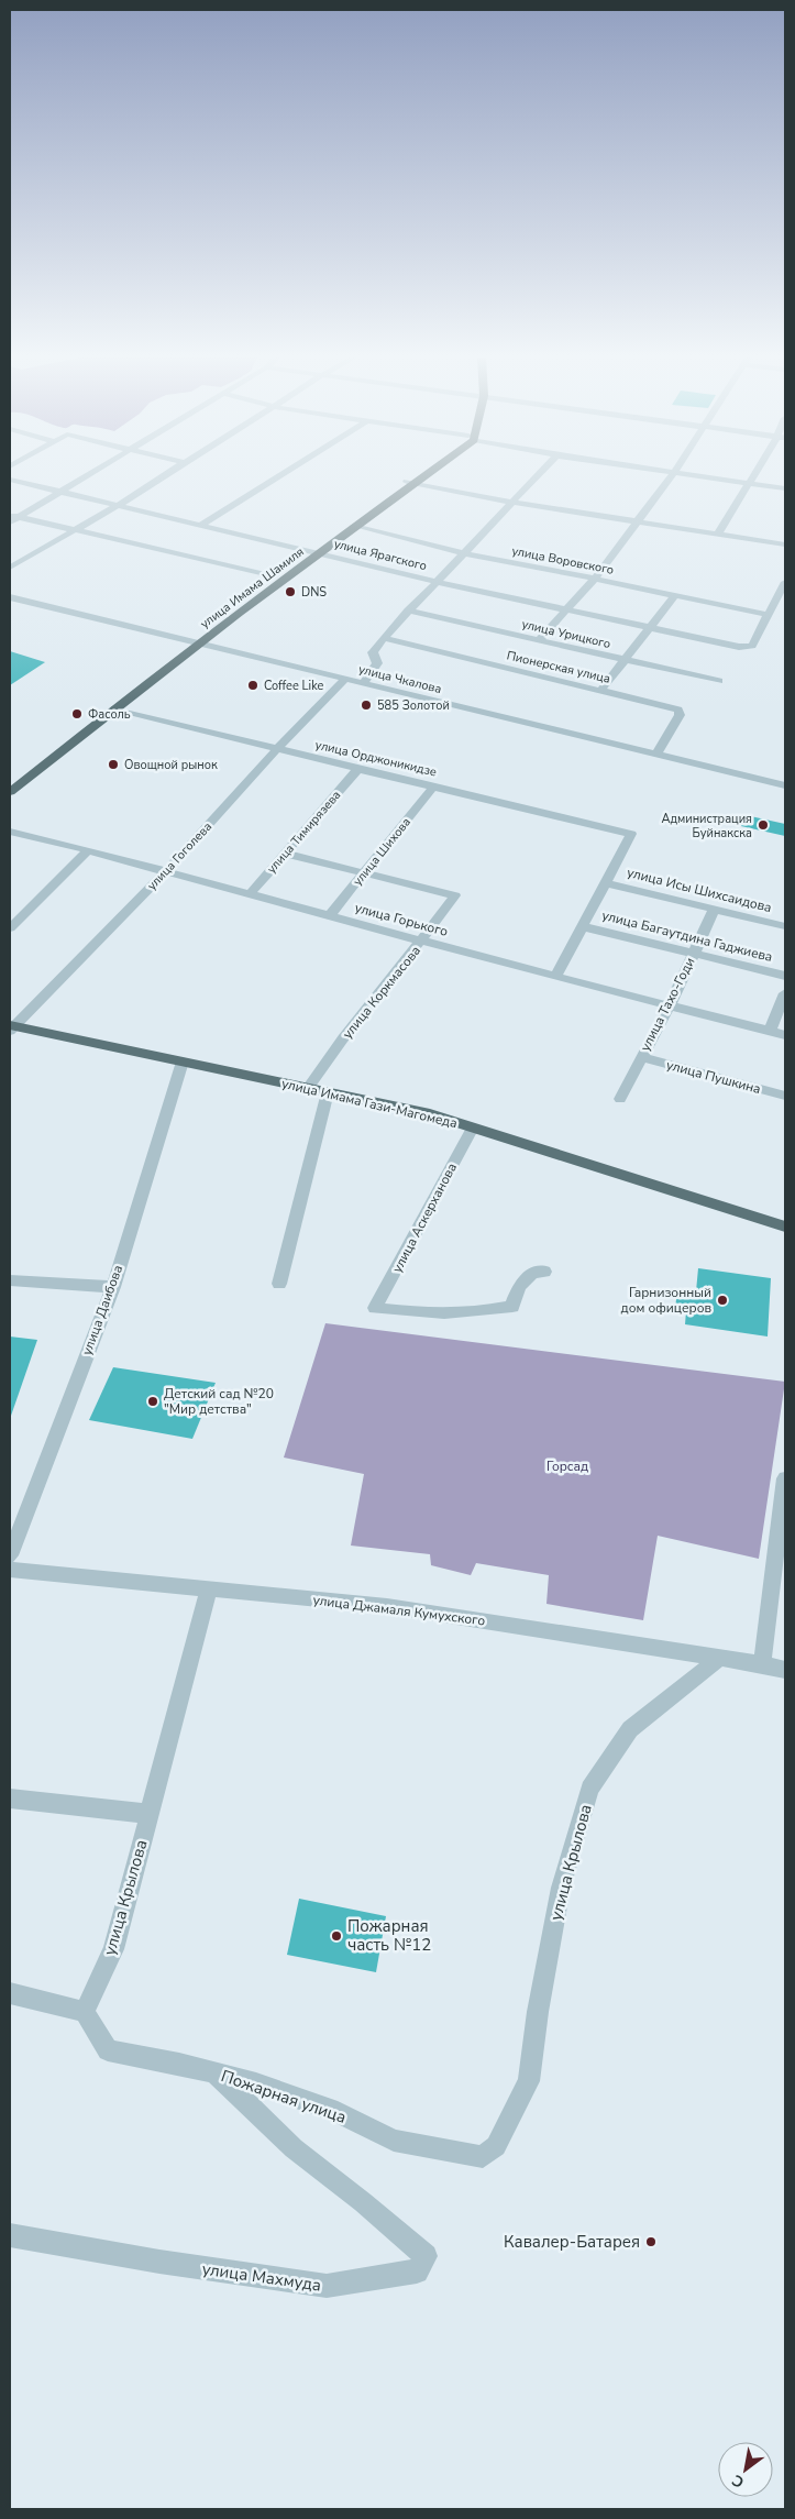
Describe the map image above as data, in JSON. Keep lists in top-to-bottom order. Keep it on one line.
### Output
{"streets":{"main road":["улица Имама Шамиля","улица Имама Гази-Магомеда"],"street":["улица Ярагского","улица Воровского","улица Урицкого","Пионерская улица","улица Чкалова","улица Орджоникидзе","улица Тимирязева","улица Шихова","улица Гоголева","улица Исы Шихсаидова","улица Горького","улица Багаутдина Гаджиева","улица Коркмасова","улица Тахо-Годи","улица Пушкина","улица Аскерханова","улица Даибова","улица Джамаля Кумухского","улица Крылова","Пожарная улица","улица Махмуда"]},"crossings":[["улица Ярагского","улица Воровского"],["улица Ярагского","улица Имама Шамиля"],["улица Воровского","улица Имама Шамиля"],["улица Имама Шамиля","улица Чкалова"],["улица Имама Шамиля","улица Орджоникидзе"],["Пионерская улица","улица Чкалова"],["улица Чкалова","улица Гоголева"],["улица Орджоникидзе","улица Тимирязева"],["улица Орджоникидзе","улица Шихова"],["улица Орджоникидзе","улица Гоголева"],["улица Орджоникидзе","улица Исы Шихсаидова"],["улица Тимирязева","улица Горького"],["улица Шихова","улица Горького"],["улица Шихова","улица Коркмасова"],["улица Гоголева","улица Горького"],["улица Исы Шихсаидова","улица Тахо-Годи"],["улица Горького","улица Коркмасова"],["улица Горького","улица Тахо-Годи"],["улица Багаутдина Гаджиева","улица Тахо-Годи"],["улица Коркмасова","улица Имама Гази-Магомеда"],["улица Тахо-Годи","улица Пушкина"],["улица Имама Гази-Магомеда","улица Аскерханова"],["улица Имама Гази-Магомеда","улица Даибова"],["улица Джамаля Кумухского","улица Крылова"],["улица Крылова","Пожарная улица"],["Пожарная улица","улица Махмуда"]],"parks":["Горсад"],"places":["DNS","Coffee Like","585 Золотой","Фасоль","Овощной рынок","Администрация Буйнакска","Гарнизонный дом офицеров","Детский сад №20 \"Мир детства\"","Пожарная часть №12","Кавалер-Батарея"],"north":"bottom left"}
